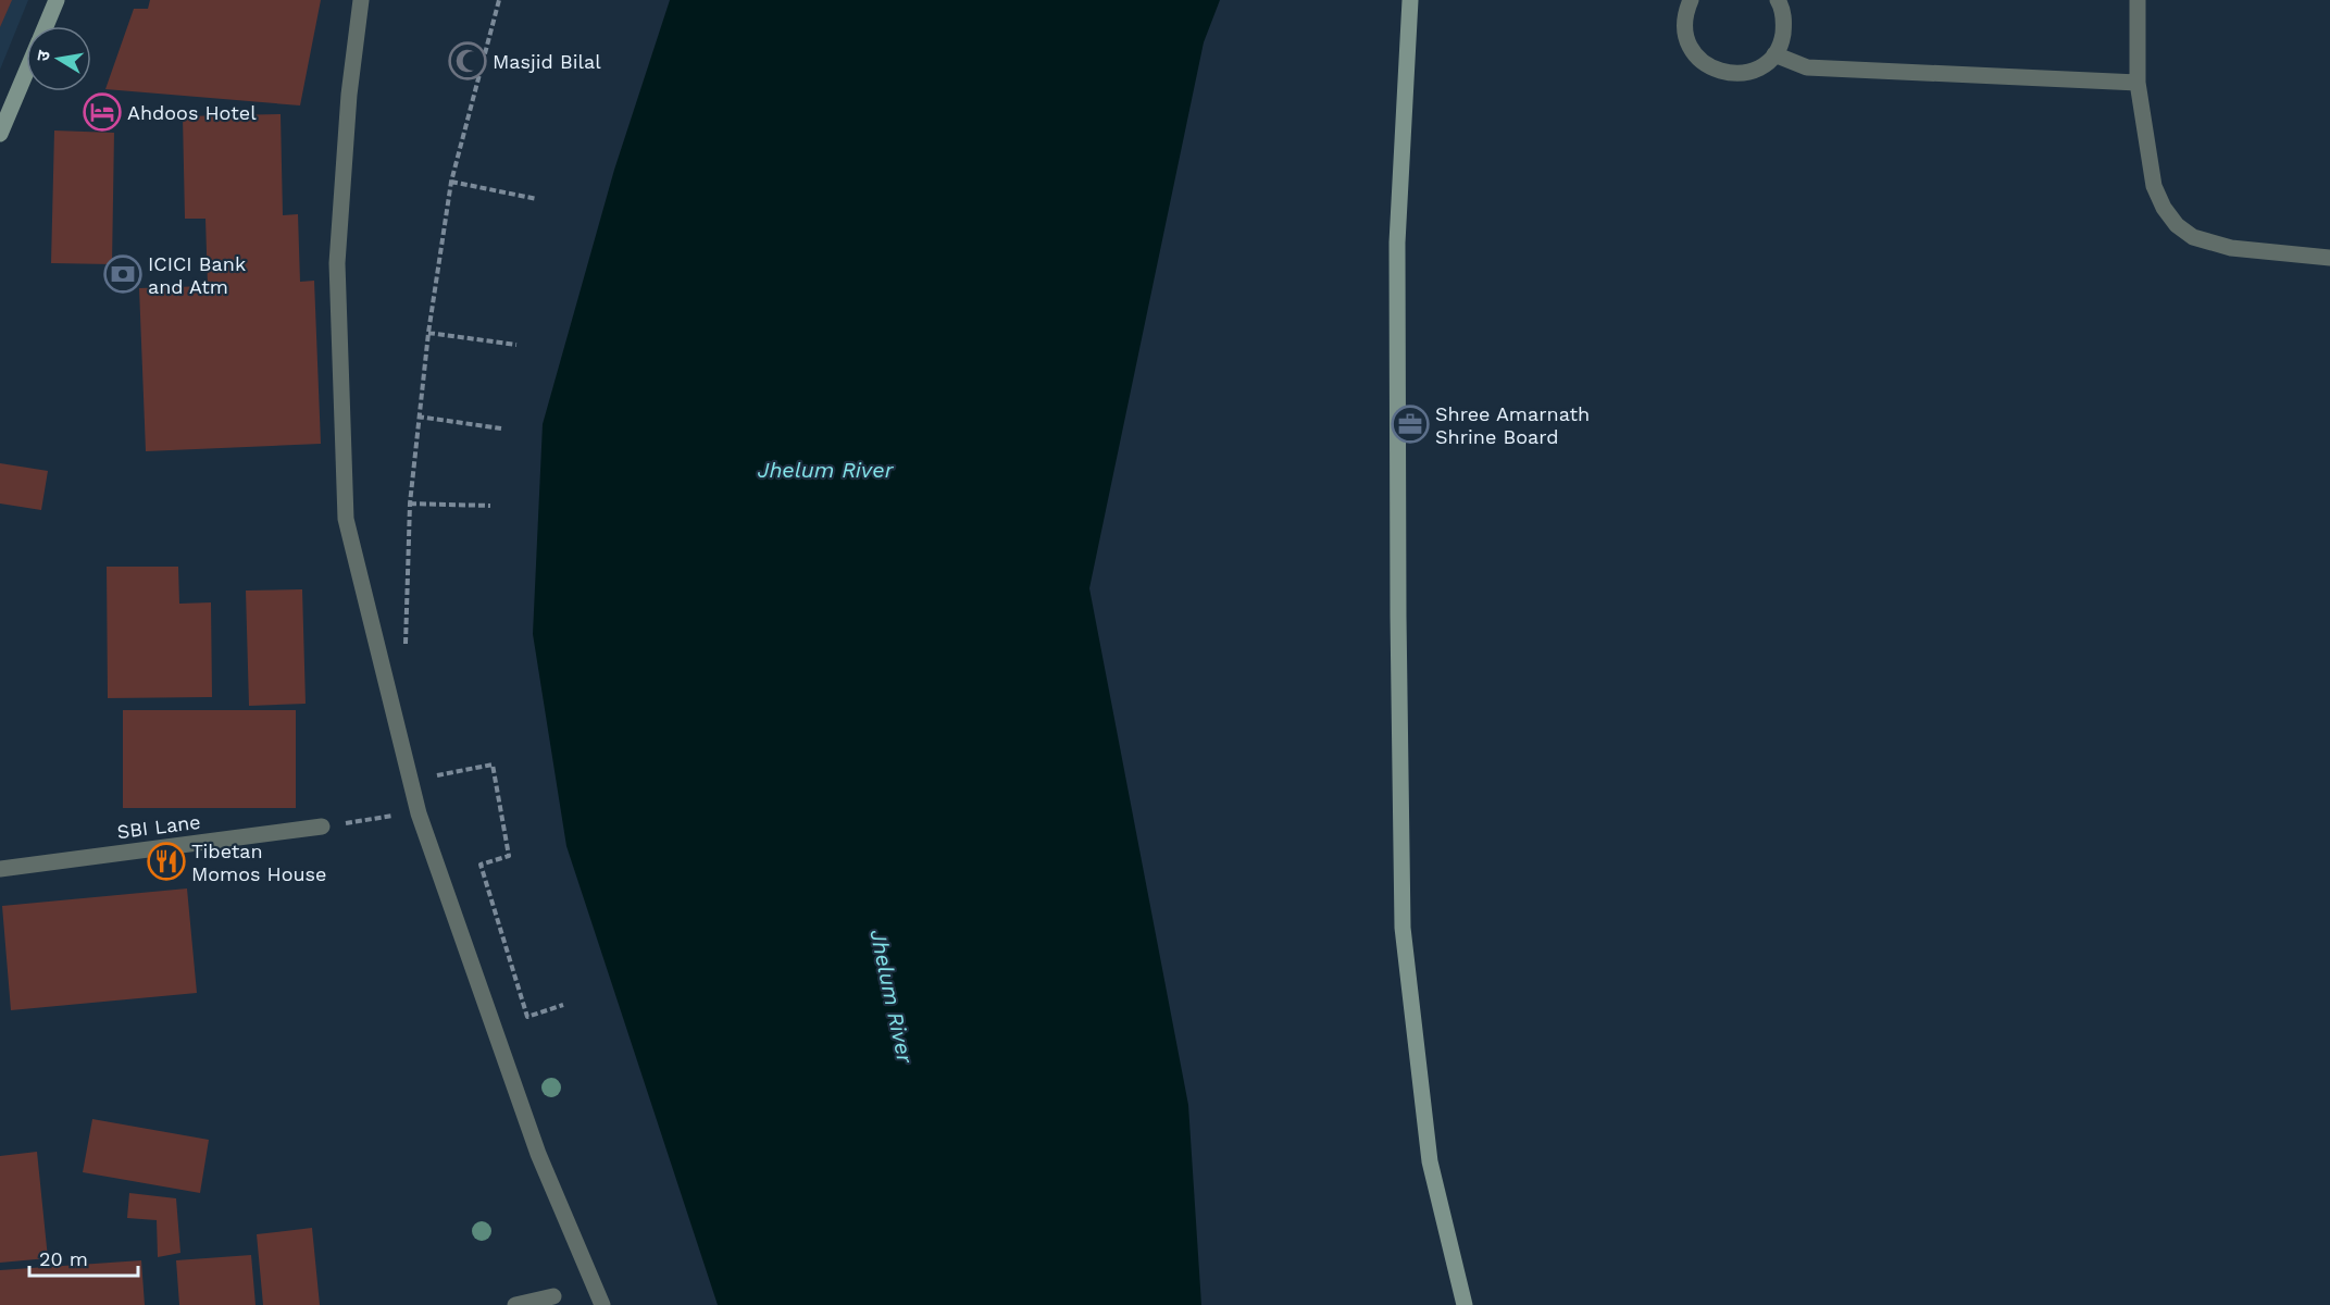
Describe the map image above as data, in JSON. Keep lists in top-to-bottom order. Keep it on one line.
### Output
{"streets":{"street":["SBI Lane"]},"water":["Jhelum River"],"places":{"mosque":["Masjid Bilal"],"hotel":["Ahdoos Hotel"],"bank":["ICICI Bank and Atm"],"office":["Shree Amarnath Shrine Board"],"restaurant":["Tibetan Momos House"]},"scale_bar":"20 m","north":"left"}
